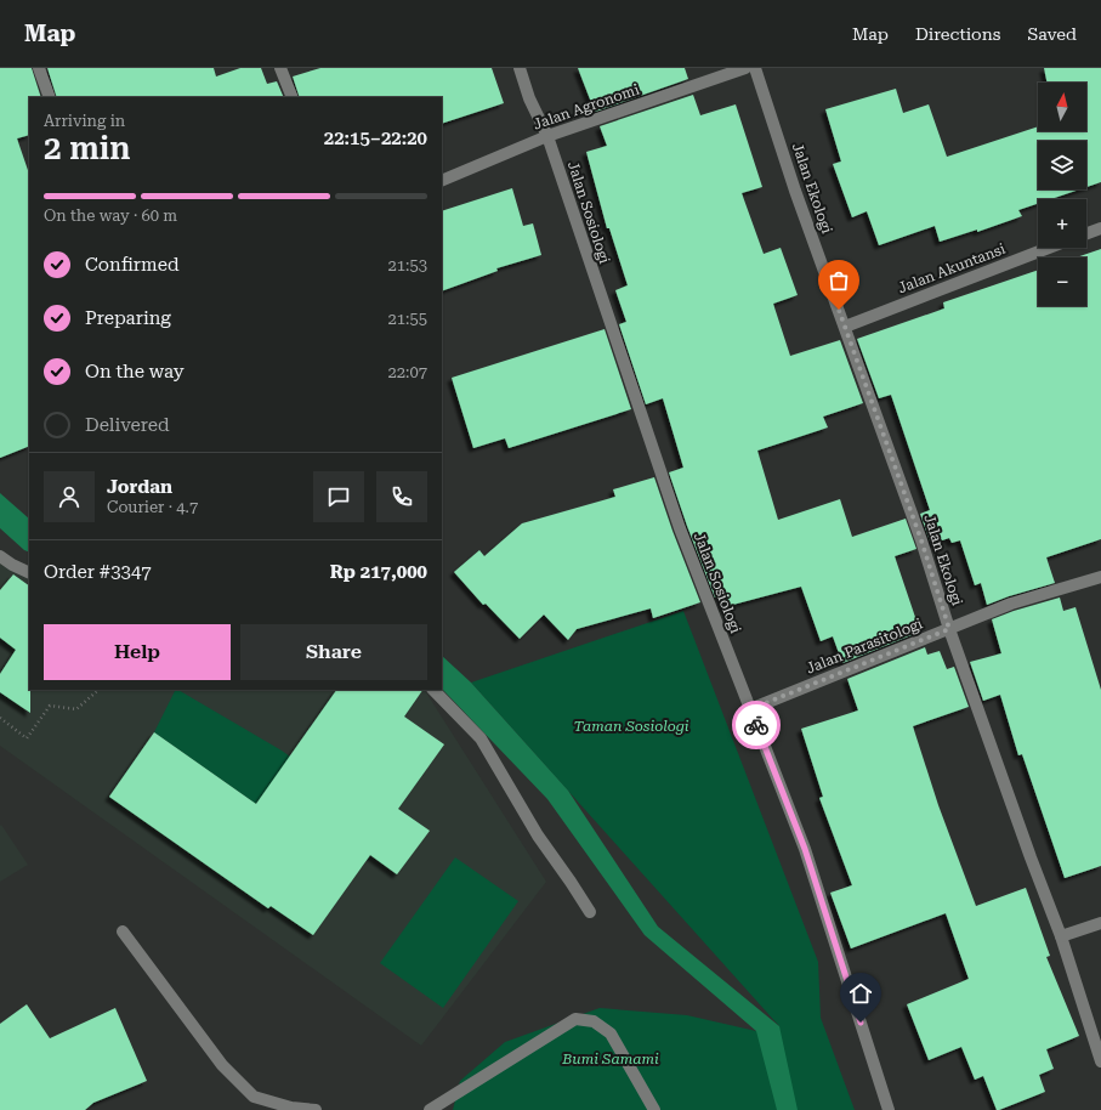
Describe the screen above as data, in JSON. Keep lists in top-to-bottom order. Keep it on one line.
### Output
{"streets":{"street":["Jalan Agronomi","Jalan Ekologi","Jalan Sosiologi","Jalan Akuntansi","Jalan Parasitologi"]},"crossings":[["Jalan Agronomi","Jalan Sosiologi"],["Jalan Ekologi","Jalan Akuntansi"],["Jalan Ekologi","Jalan Parasitologi"],["Jalan Sosiologi","Jalan Parasitologi"]],"parks":["Taman Sosiologi","Bumi Samami"],"north":"top","page":{"header":"Map","nav":["Map","Directions","Saved"],"map_buttons":["+","−"],"heading":["2 min","Arriving in","22:15–22:20"],"panel":["Jordan","Courier · 4.7","Order #3347","Rp 217,000"],"bar":"On the way · 60 m","list":[["Confirmed","21:53"],["Preparing","21:55"],["On the way","22:07"],"Delivered"],"buttons":["Help","Share"]}}
